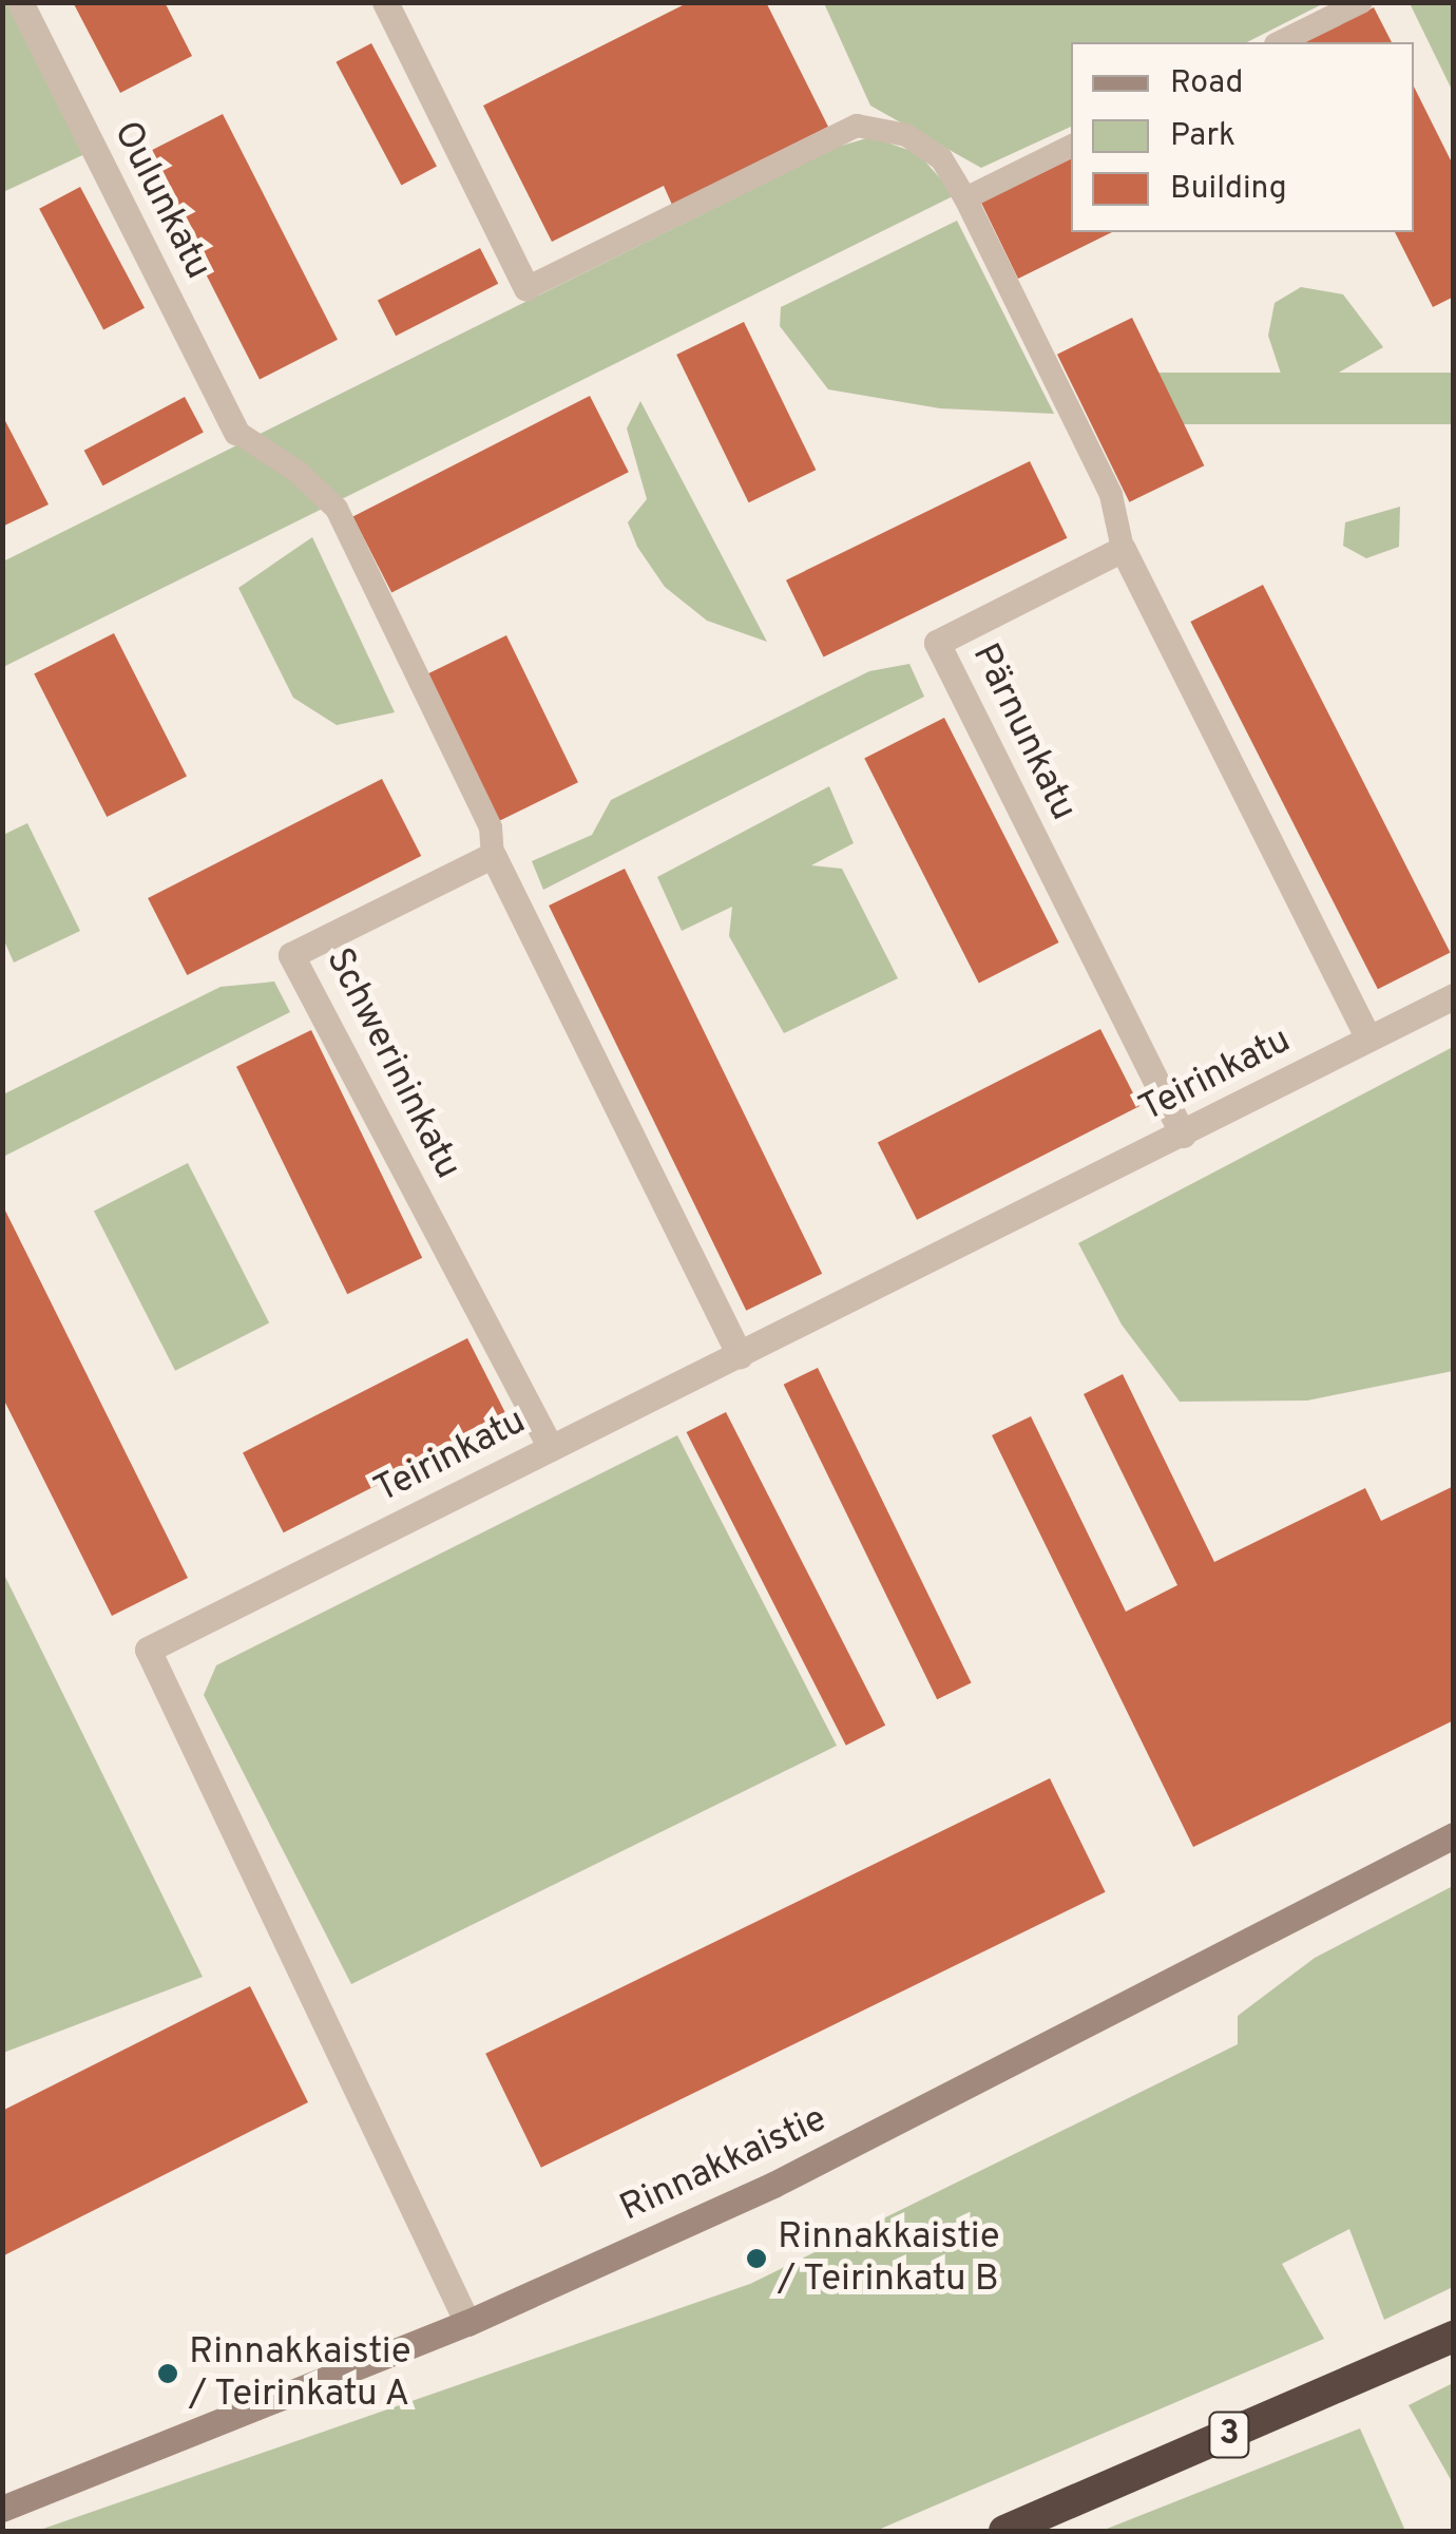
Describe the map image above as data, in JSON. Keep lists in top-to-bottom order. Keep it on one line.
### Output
{"streets":{"highway":["3"],"street":["Oulunkatu","Pärnunkatu","Schwerininkatu","Teirinkatu","Rinnakkaistie"]},"crossings":[["Pärnunkatu","Teirinkatu"],["Schwerininkatu","Teirinkatu"],["Teirinkatu","Rinnakkaistie"]],"places":["Rinnakkaistie / Teirinkatu B","Rinnakkaistie / Teirinkatu A"],"legend":["Road","Park","Building"]}
